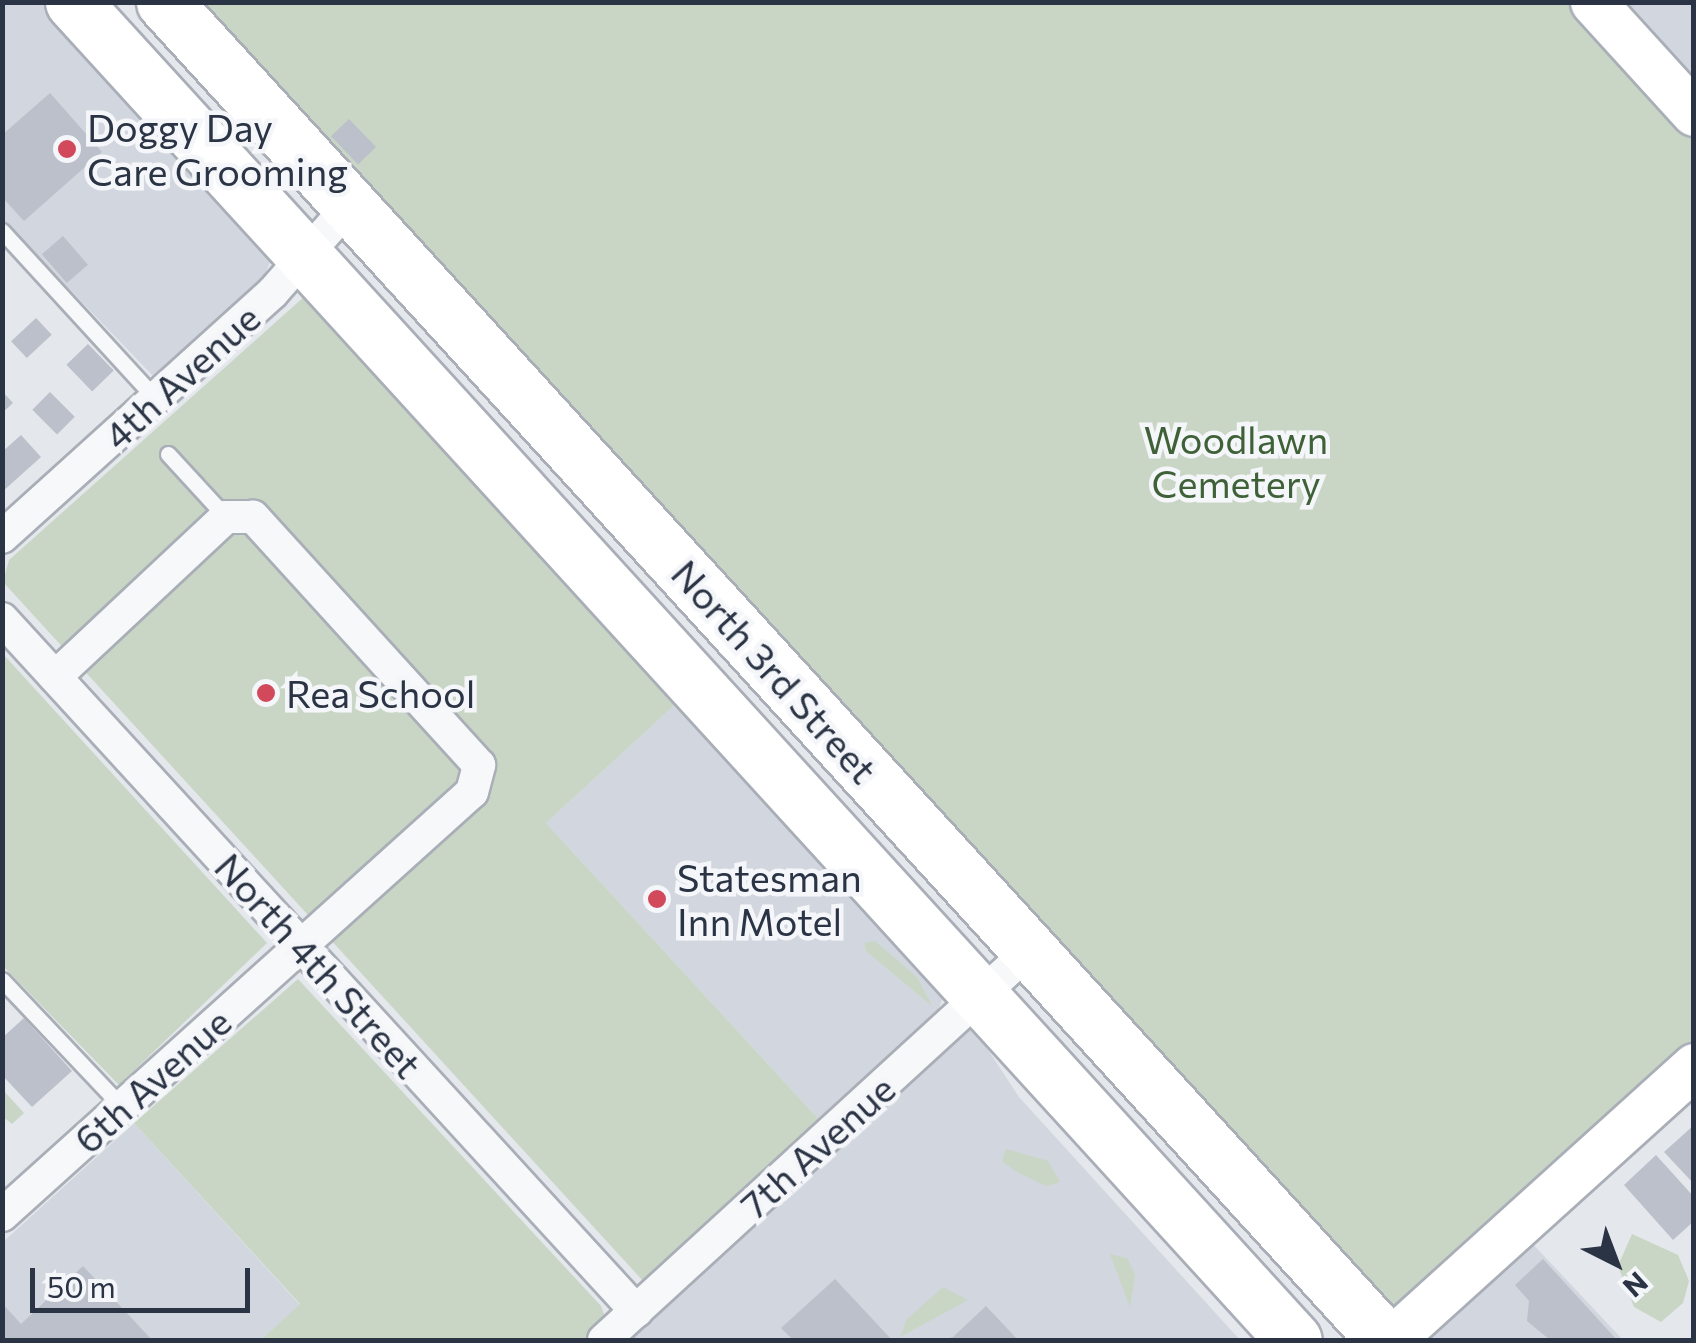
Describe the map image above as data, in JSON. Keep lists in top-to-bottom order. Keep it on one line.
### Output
{"streets":{"highway":["North 3rd Street"],"street":["4th Avenue","North 4th Street","6th Avenue","7th Avenue"]},"crossings":[["4th Avenue","North 3rd Street"],["North 3rd Street","7th Avenue"],["North 4th Street","6th Avenue"],["North 4th Street","7th Avenue"]],"parks":["Woodlawn Cemetery"],"places":["Doggy Day Care Grooming","Rea School","Statesman Inn Motel"],"scale_bar":"50 m","north":"bottom right"}
